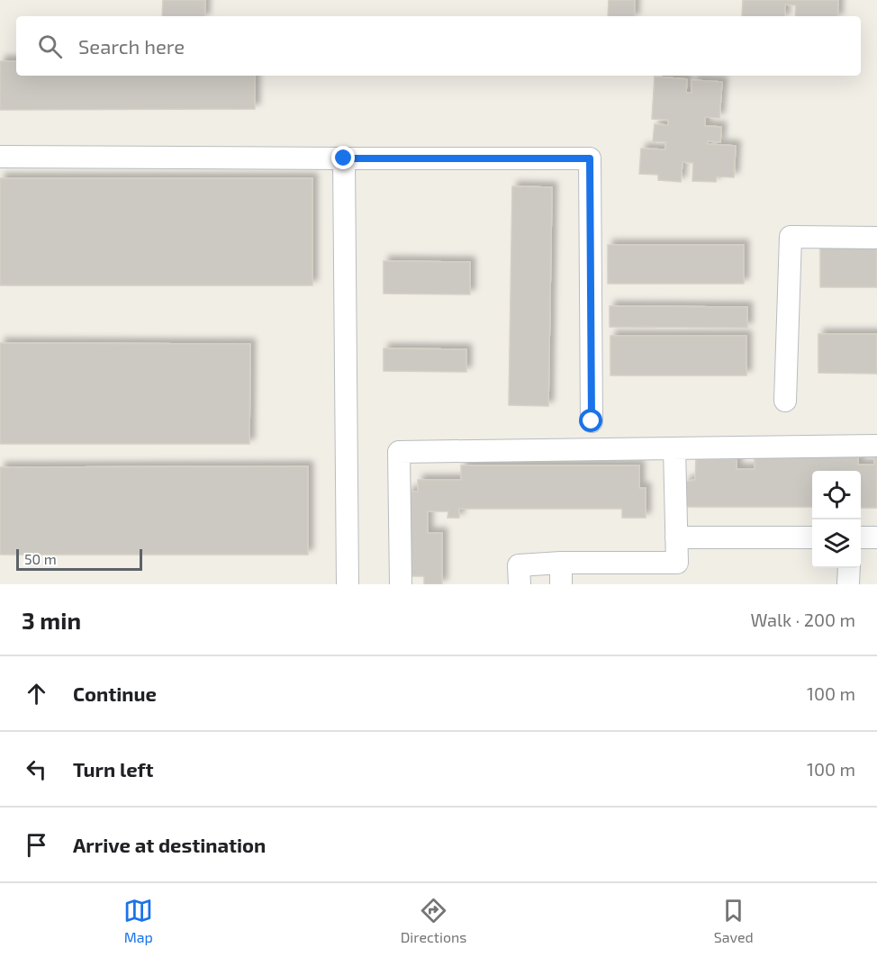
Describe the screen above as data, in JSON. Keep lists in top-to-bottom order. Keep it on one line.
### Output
{"scale_bar":"50 m","page":{"search":"Search here","scale":"50 m","heading":["3 min","Walk · 200 m"],"list":[["Continue","100 m"],["Turn left","100 m"],"Arrive at destination"],"nav":["Map","Directions","Saved"]}}
